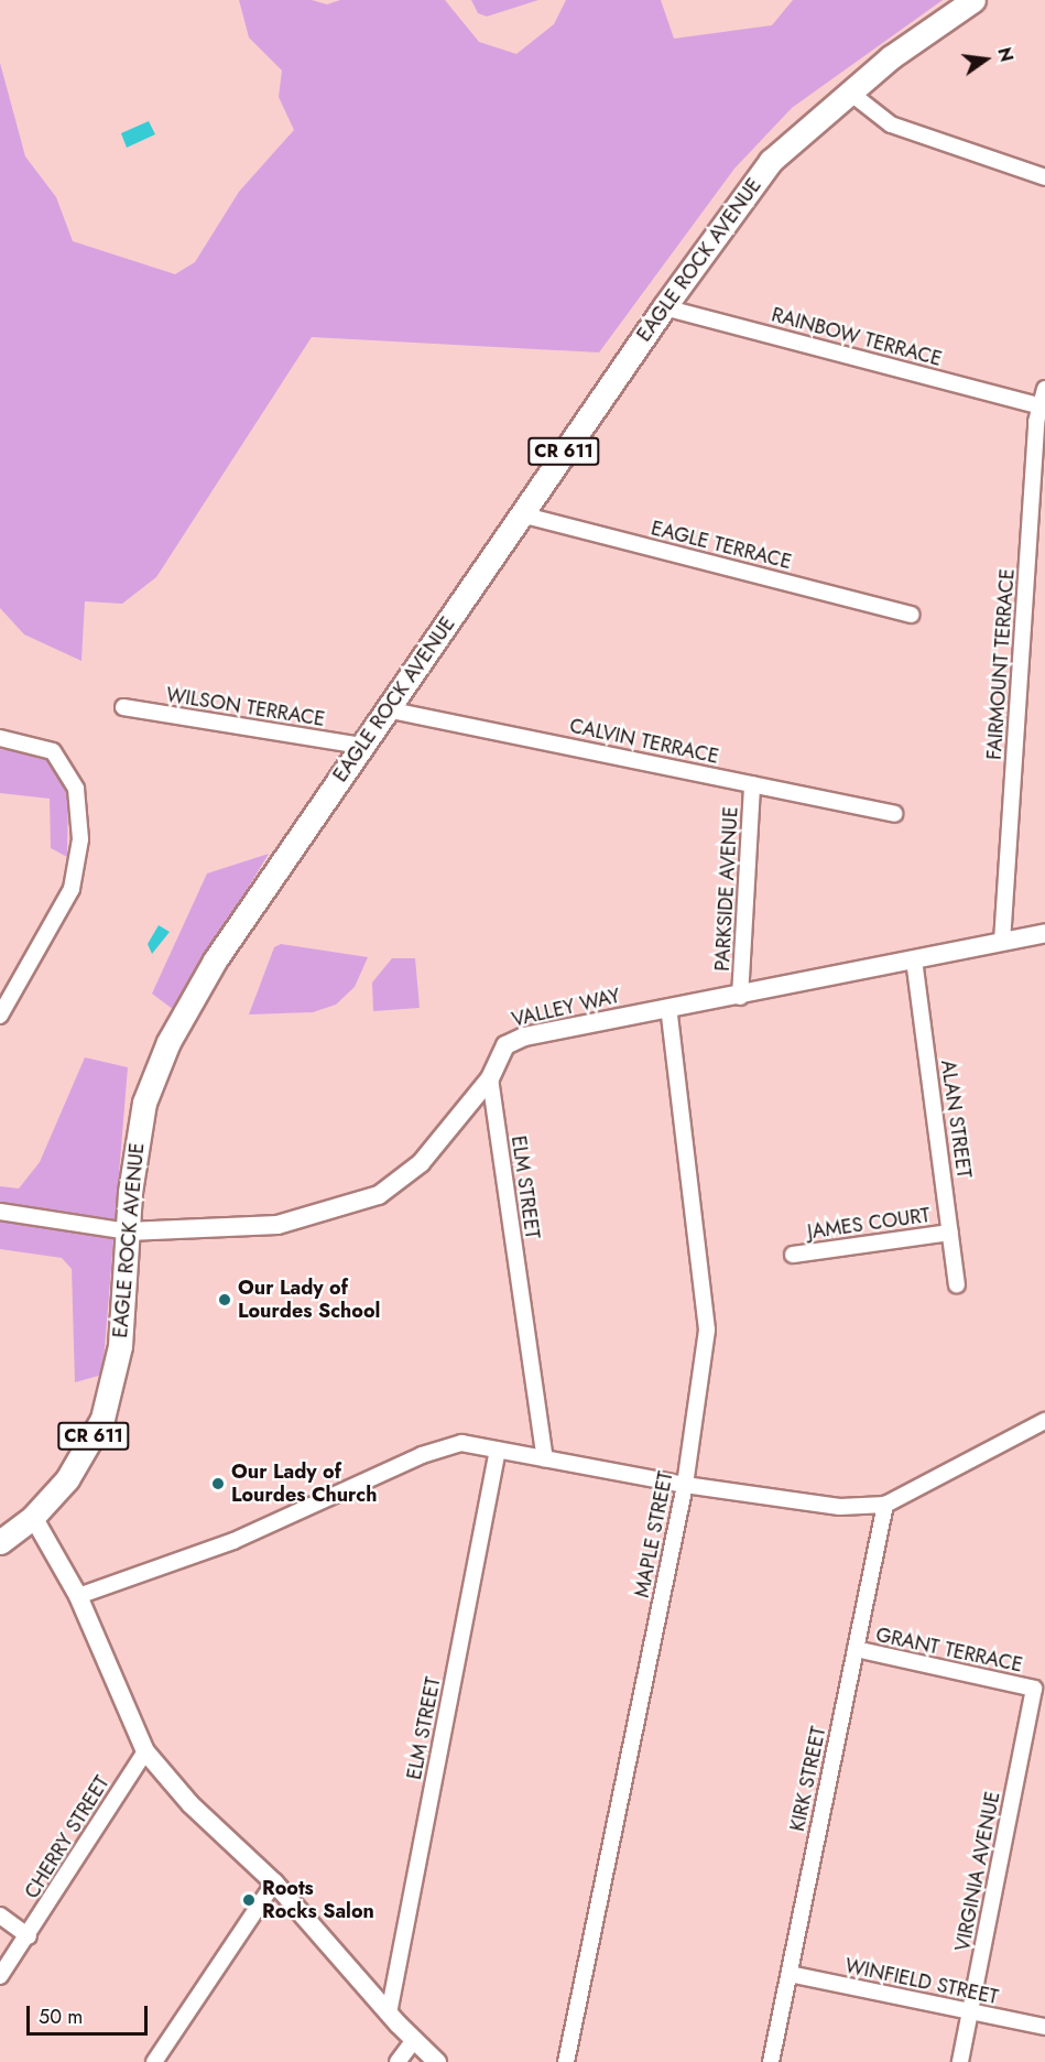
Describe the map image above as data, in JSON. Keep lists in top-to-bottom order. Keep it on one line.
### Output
{"streets":{"main road":["EAGLE ROCK AVENUE","CR 611"],"street":["RAINBOW TERRACE","EAGLE TERRACE","FAIRMOUNT TERRACE","WILSON TERRACE","CALVIN TERRACE","PARKSIDE AVENUE","VALLEY WAY","ALAN STREET","ELM STREET","JAMES COURT","MAPLE STREET","GRANT TERRACE","KIRK STREET","CHERRY STREET","VIRGINIA AVENUE","WINFIELD STREET"]},"crossings":[["EAGLE ROCK AVENUE","RAINBOW TERRACE"],["EAGLE ROCK AVENUE","EAGLE TERRACE"],["EAGLE ROCK AVENUE","WILSON TERRACE"],["EAGLE ROCK AVENUE","CALVIN TERRACE"],["EAGLE ROCK AVENUE","VALLEY WAY"],["RAINBOW TERRACE","FAIRMOUNT TERRACE"],["FAIRMOUNT TERRACE","VALLEY WAY"],["CALVIN TERRACE","PARKSIDE AVENUE"],["PARKSIDE AVENUE","VALLEY WAY"],["VALLEY WAY","ALAN STREET"],["VALLEY WAY","ELM STREET"],["VALLEY WAY","MAPLE STREET"],["ALAN STREET","JAMES COURT"],["GRANT TERRACE","KIRK STREET"],["GRANT TERRACE","VIRGINIA AVENUE"],["KIRK STREET","WINFIELD STREET"],["VIRGINIA AVENUE","WINFIELD STREET"]],"places":["Our Lady of Lourdes School","Our Lady of Lourdes Church","Roots Rocks Salon"],"scale_bar":"50 m","north":"right"}
